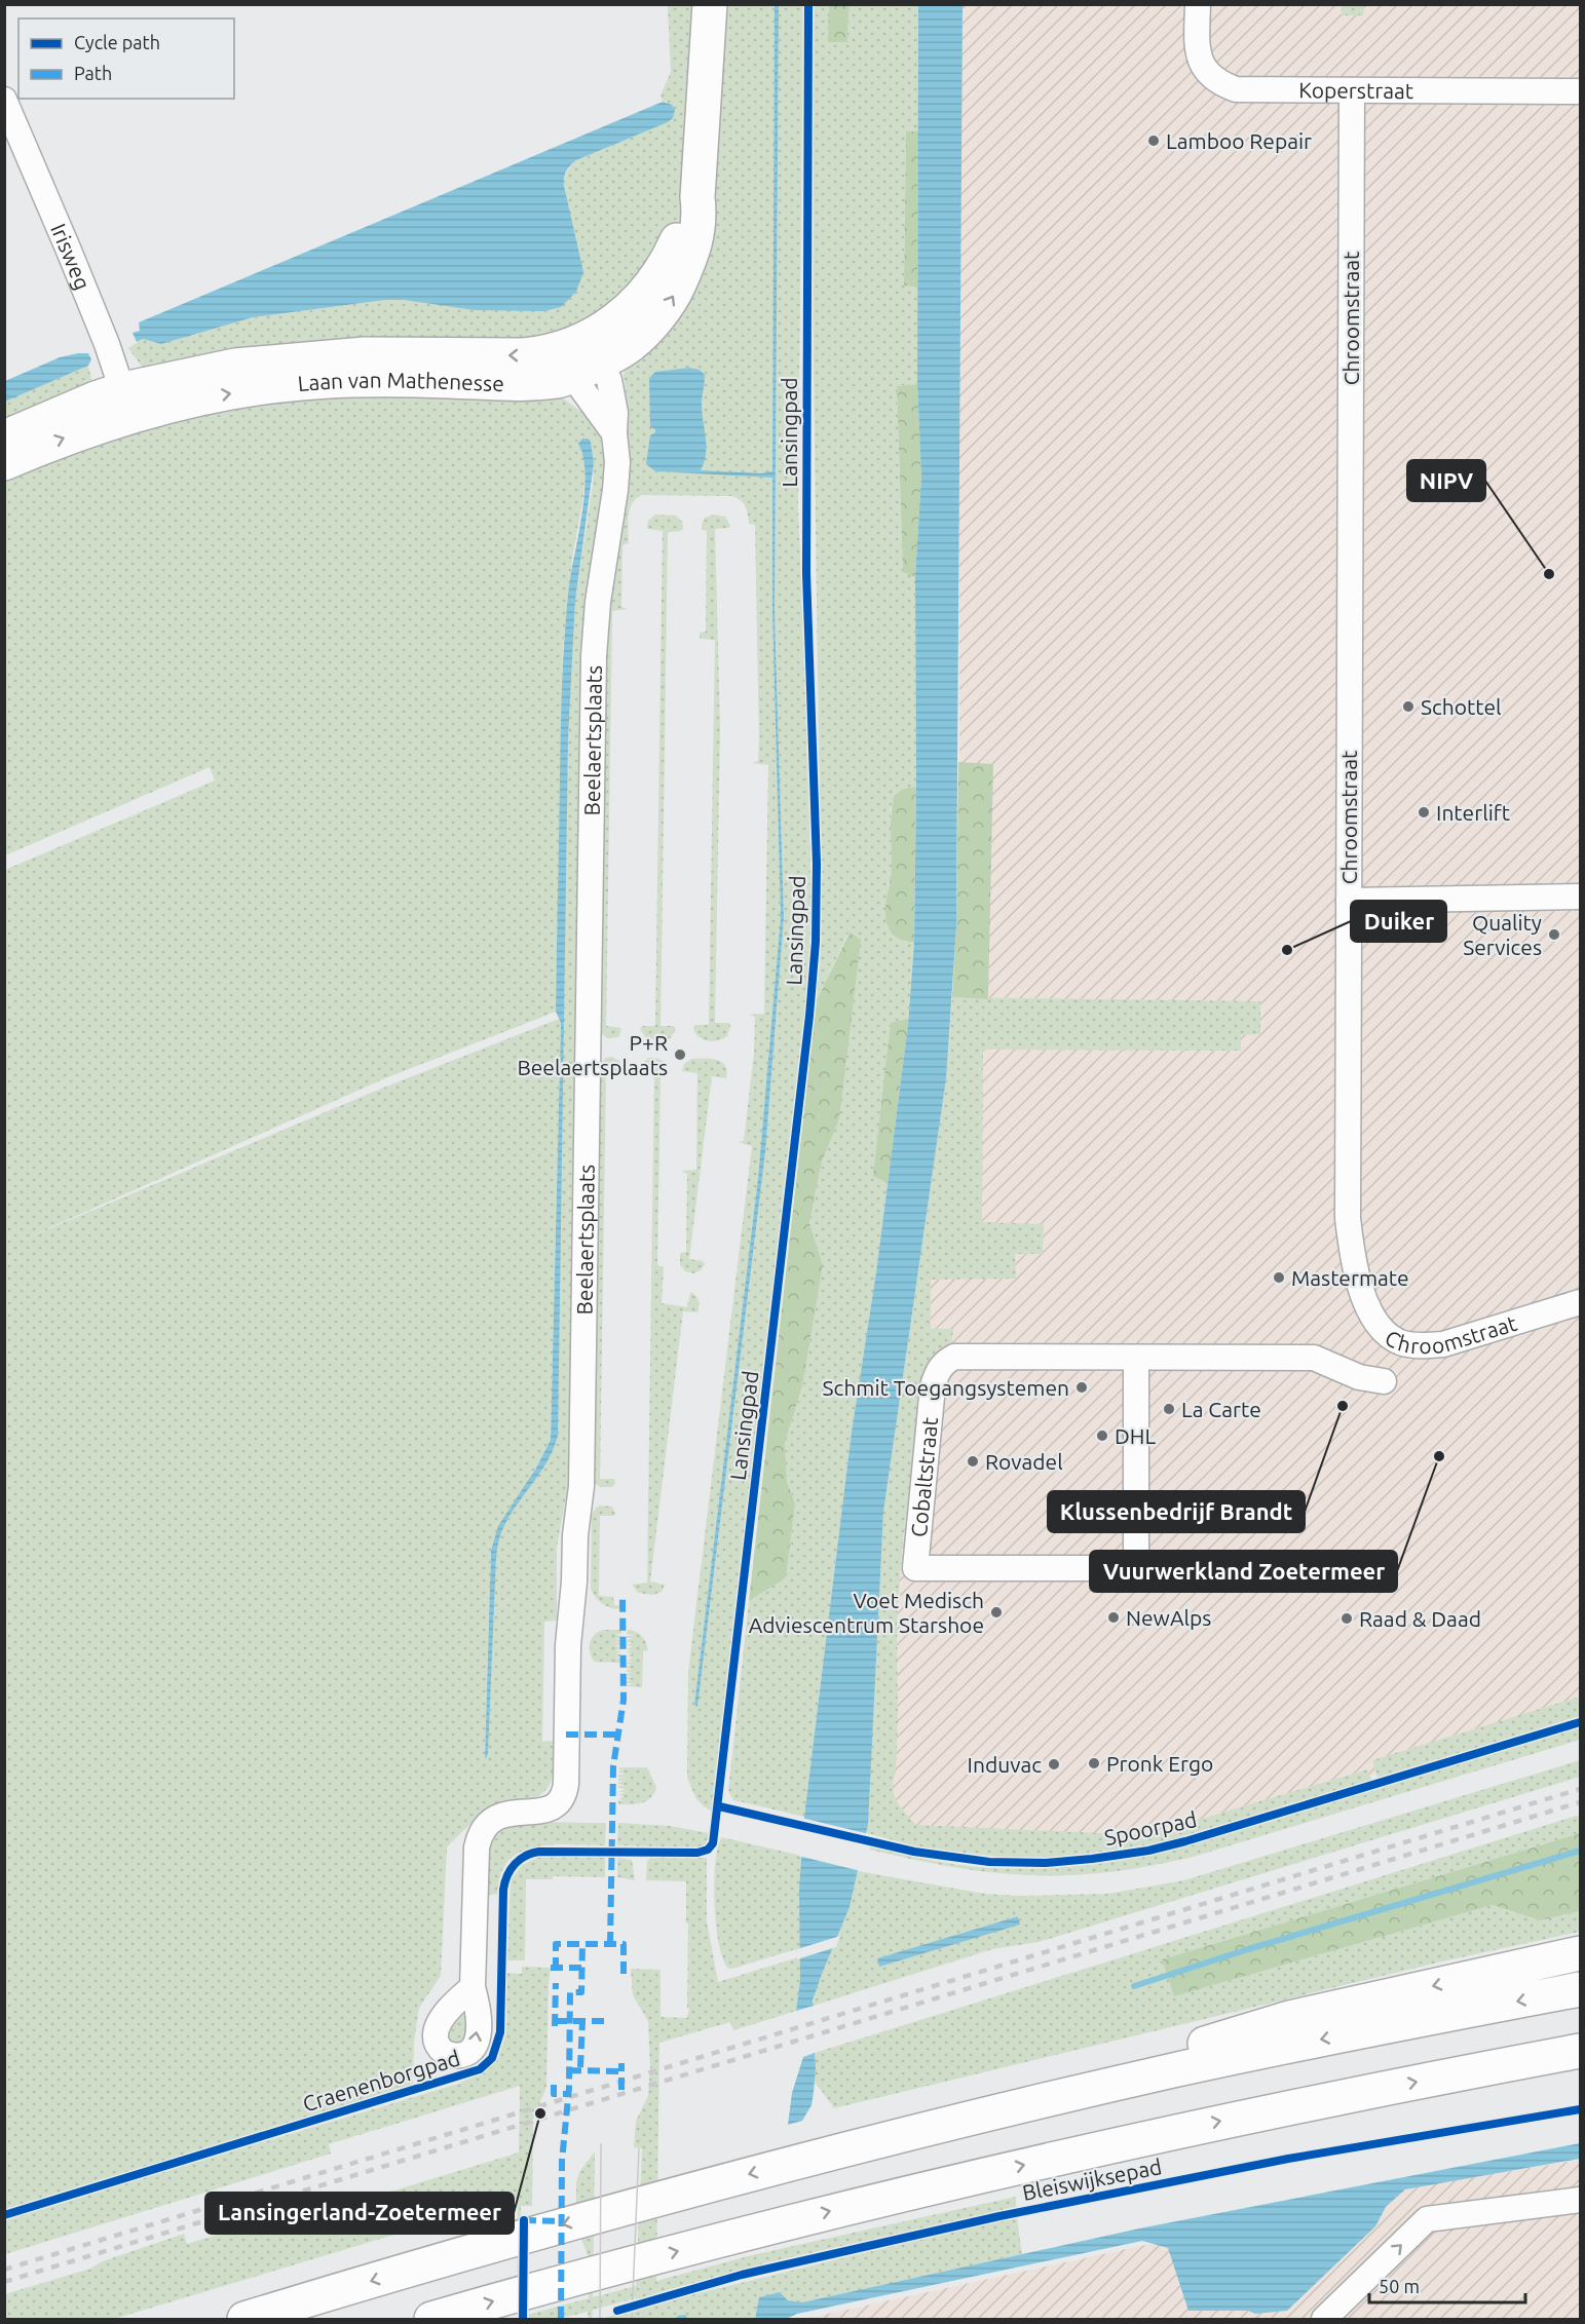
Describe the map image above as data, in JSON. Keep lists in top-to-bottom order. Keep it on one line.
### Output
{"streets":{"main road":["Laan van Mathenesse"],"street":["Koperstraat","Irisweg","Chroomstraat","Beelaertsplaats","Cobaltstraat"],"cycle path":["Lansingpad","Spoorpad","Bleiswijksepad"]},"crossings":[["Koperstraat","Chroomstraat"],["Irisweg","Laan van Mathenesse"],["Laan van Mathenesse","Beelaertsplaats"]],"places":["Lamboo Repair","NIPV","Schottel","Interlift","Quality Services","Duiker","P+R Beelaertsplaats","Mastermate","Schmit Toegangsystemen","Klussenbedrijf Brandt","La Carte","DHL","Vuurwerkland Zoetermeer","Rovadel","Voet Medisch Adviescentrum Starshoe","NewAlps","Raad & Daad","Pronk Ergo","Induvac","Lansingerland-Zoetermeer"],"legend":["Cycle path","Path"],"scale_bar":"50 m"}
